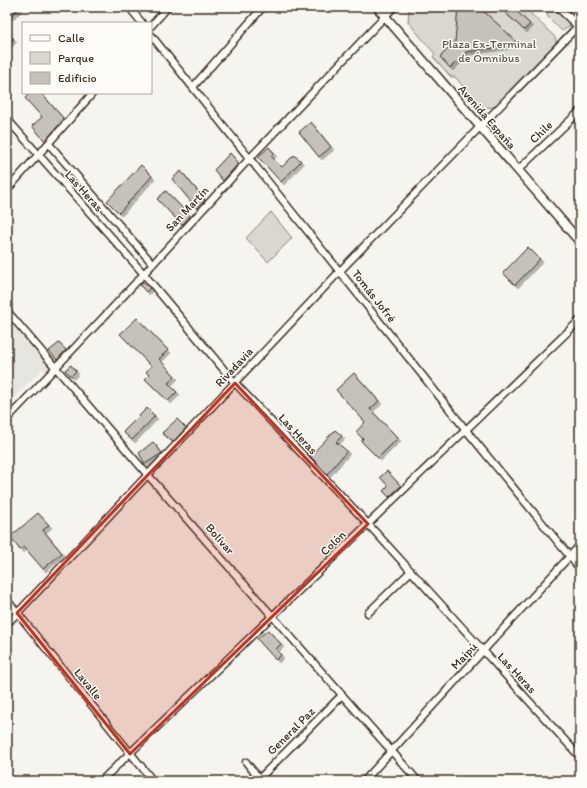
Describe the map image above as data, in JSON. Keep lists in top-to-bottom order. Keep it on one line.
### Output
{"streets":{"main road":["Avenida España"],"street":["Chile","Las Heras","San Martín","Tomás Jofré","Rivadavia","Bolívar","Colón","Maipú","Lavalle","General Paz"]},"crossings":[["Avenida España","Chile"],["Avenida España","San Martín"],["Avenida España","Rivadavia"],["Las Heras","San Martín"],["Las Heras","Rivadavia"],["Las Heras","Colón"],["Las Heras","Maipú"],["San Martín","Tomás Jofré"],["San Martín","Bolívar"],["Tomás Jofré","Rivadavia"],["Tomás Jofré","Colón"],["Tomás Jofré","Maipú"],["Rivadavia","Bolívar"],["Rivadavia","Lavalle"],["Bolívar","Colón"],["Bolívar","Maipú"],["Bolívar","General Paz"],["Colón","Lavalle"]],"parks":["Plaza Ex-Terminal de Ómnibus"],"legend":["Calle","Parque","Edificio"]}
